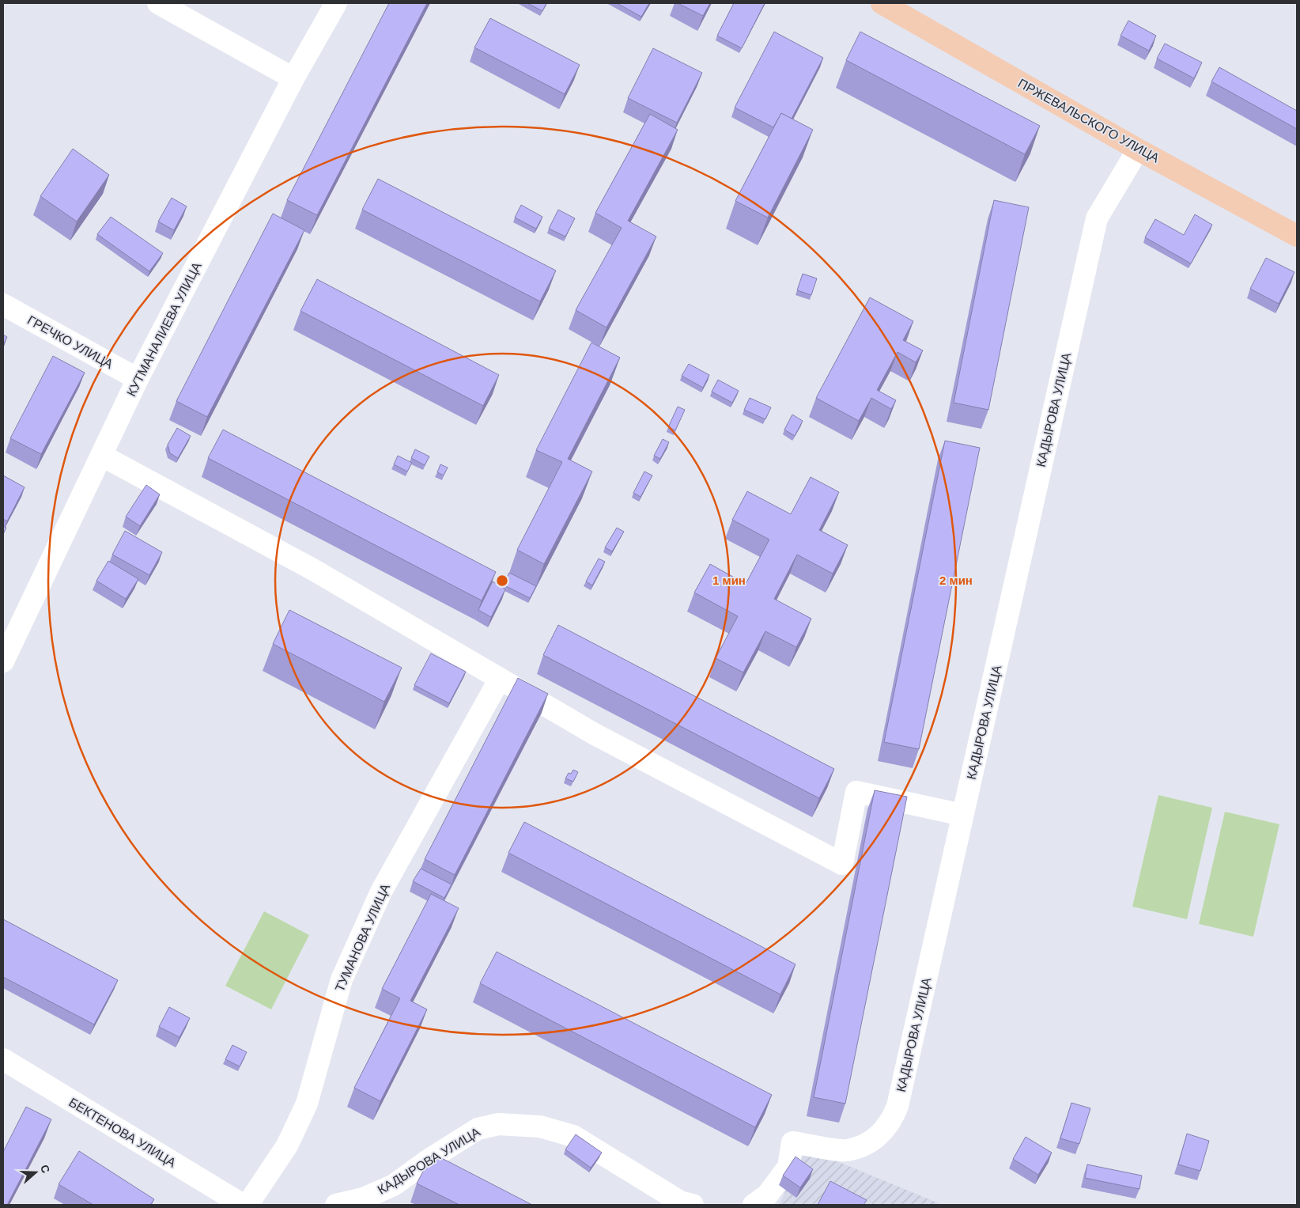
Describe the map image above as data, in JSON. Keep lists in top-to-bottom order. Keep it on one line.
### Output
{"streets":{"main road":["ПРЖЕВАЛЬСКОГО УЛИЦА"],"street":["КУТМАНАЛИЕВА УЛИЦА","ГРЕЧКО УЛИЦА","КАДЫРОВА УЛИЦА","ТУМАНОВА УЛИЦА","БЕКТЕНОВА УЛИЦА"]},"crossings":[["ПРЖЕВАЛЬСКОГО УЛИЦА","КАДЫРОВА УЛИЦА"],["КУТМАНАЛИЕВА УЛИЦА","ГРЕЧКО УЛИЦА"]],"north":"right","rings":["1 мин","2 мин"]}
